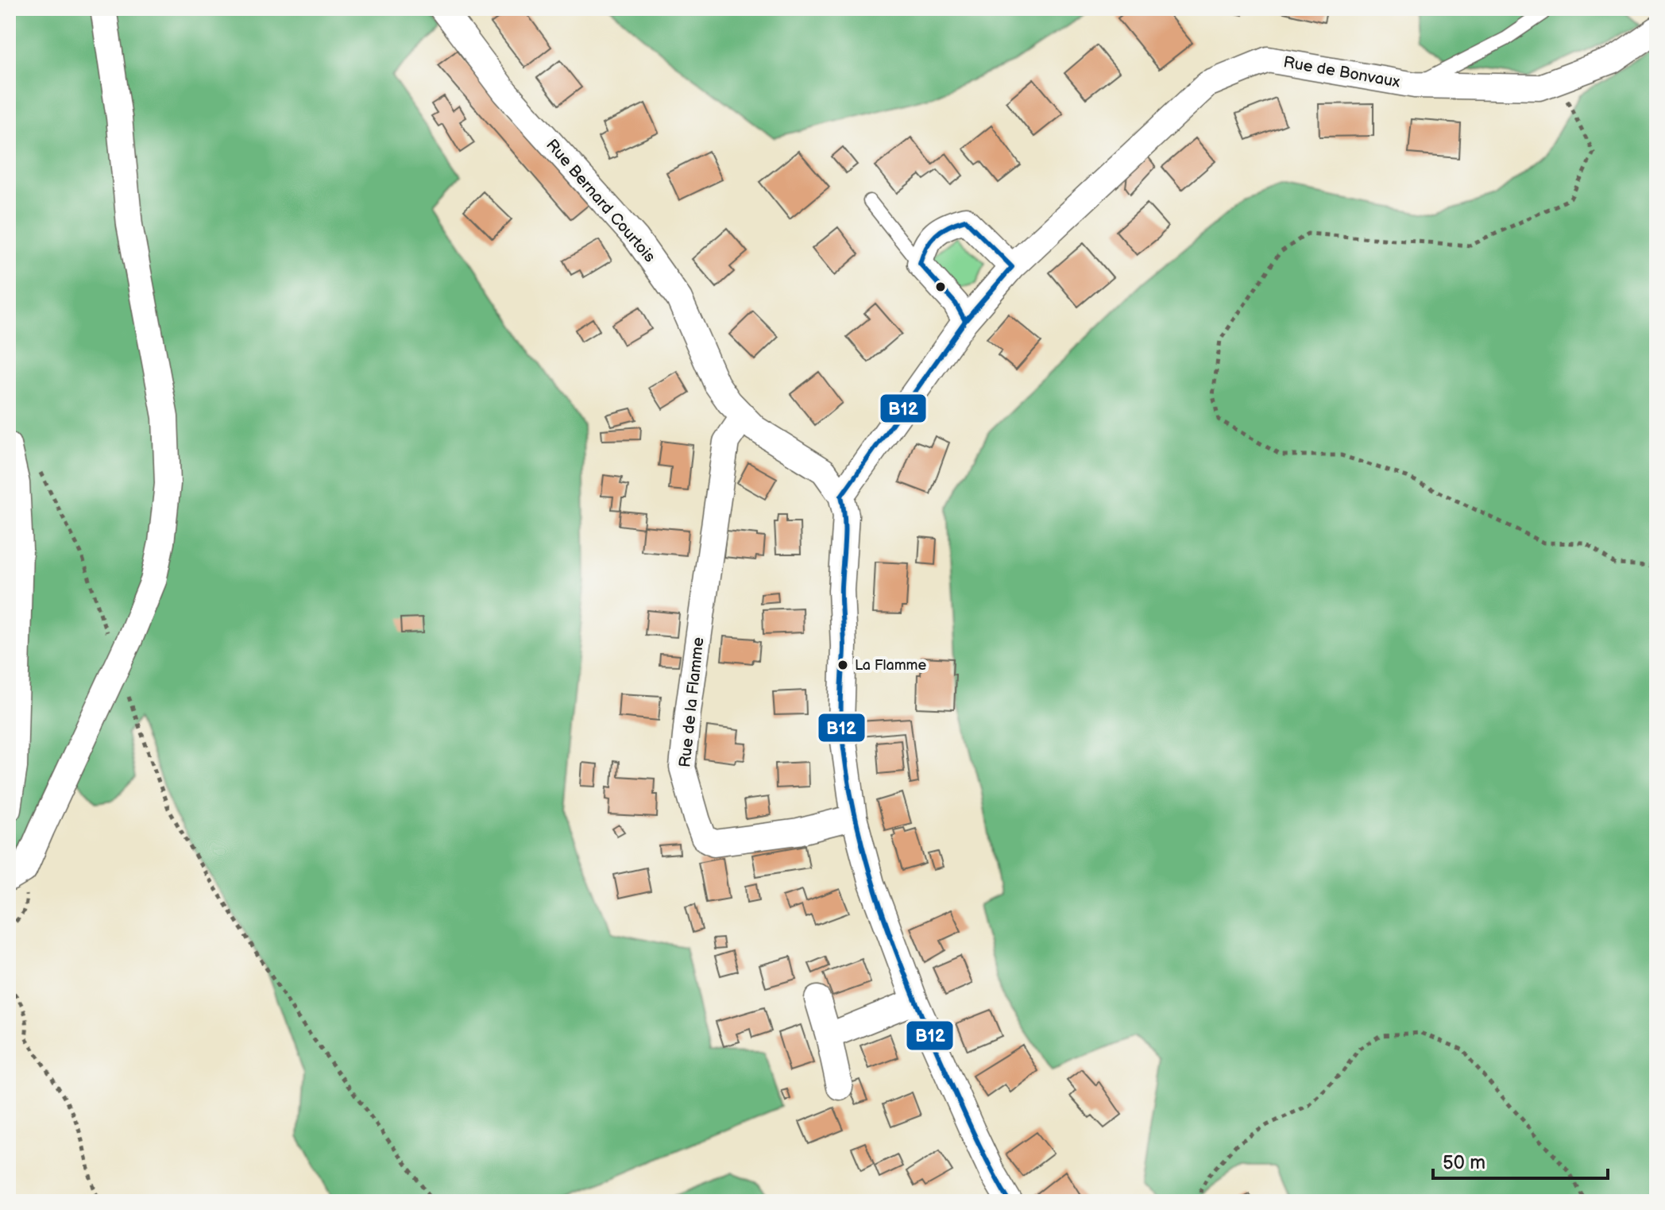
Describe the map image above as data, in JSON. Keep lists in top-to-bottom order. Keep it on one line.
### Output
{"streets":{"street":["Rue de Bonvaux","Rue Bernard Courtois","Rue de la Flamme"]},"crossings":[["Rue de Bonvaux","Rue Bernard Courtois"],["Rue Bernard Courtois","Rue de la Flamme"]],"places":["La Flamme"],"lines":["transit line B12"],"scale_bar":"50 m"}
